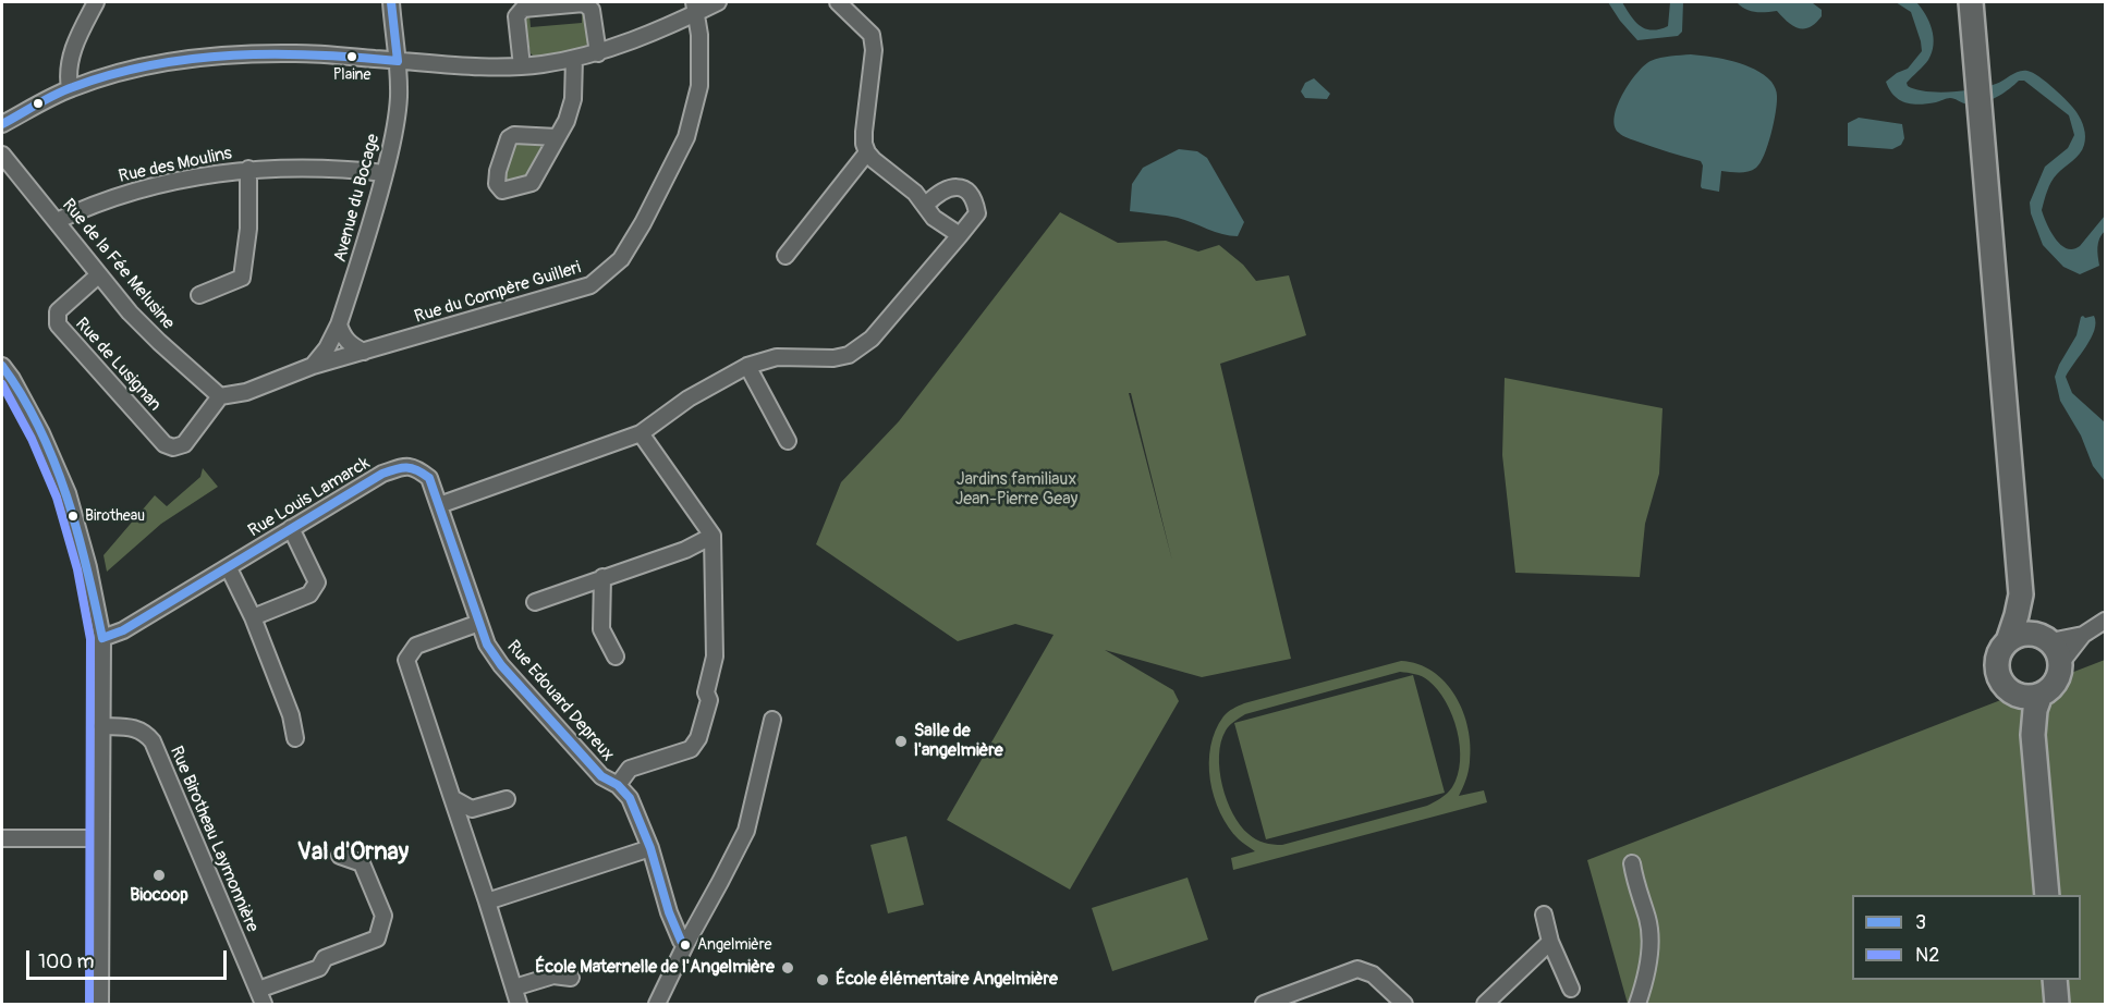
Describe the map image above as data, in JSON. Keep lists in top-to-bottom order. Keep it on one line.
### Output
{"streets":{"street":["Rue des Moulins","Avenue du Bocage","Rue de la Fée Melusine","Rue du Compère Guilleri","Rue de Lusignan","Rue Louis Lamarck","Rue Edouard Depreux","Rue Birotheau Laymonnière"]},"crossings":[["Rue des Moulins","Avenue du Bocage"],["Rue des Moulins","Rue de la Fée Melusine"],["Avenue du Bocage","Rue du Compère Guilleri"],["Rue de la Fée Melusine","Rue de Lusignan"],["Rue Louis Lamarck","Rue Edouard Depreux"]],"districts":["Val d'Ornay"],"parks":["Jardins familiaux Jean-Pierre Geay"],"places":["Plaine","Birotheau","Salle de l'angelmière","Biocoop","Angelmière","École Maternelle de l'Angelmière","École élémentaire Angelmière"],"lines":["transit line 3","transit line N2"],"legend":["3","N2"],"scale_bar":"100 m"}
